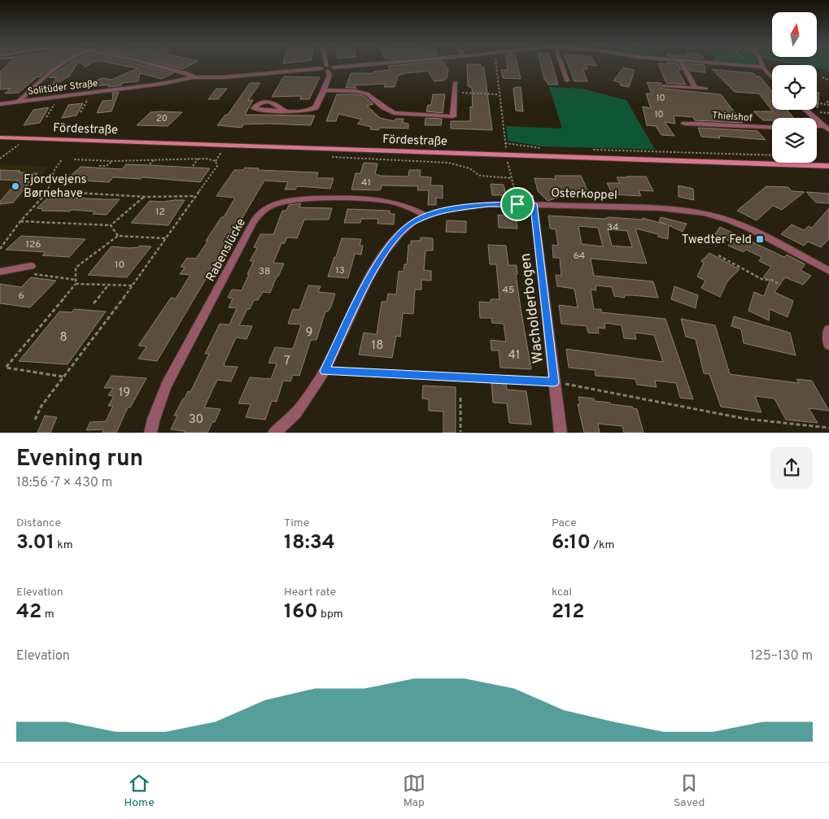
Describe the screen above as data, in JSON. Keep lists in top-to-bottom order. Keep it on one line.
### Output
{"streets":{"main road":["Fördestraße"],"street":["Solitüder Straße","Thielshof","Osterkoppel","Rabenslücke","Wacholderbogen"]},"crossings":[["Osterkoppel","Rabenslücke"],["Osterkoppel","Wacholderbogen"]],"places":{"other":["Fjordvejens Børnehave"],"transit":["Twedter Feld"]},"house_numbers":["10","10","20","41","12","34","126","64","10","13","38","45","6","9","8","18","41","7","19","30"],"north":"top","page":{"heading":["Evening run","18:56 · 7 × 430 m"],"stats":[["Distance","3.01 km"],["Time","18:34"],["Pace","6:10 /km"],["Elevation","42 m"],["Heart rate","160 bpm"],["kcal","212"]],"chart":["Elevation","125–130 m"],"tabs":["Home","Map","Saved"]}}
